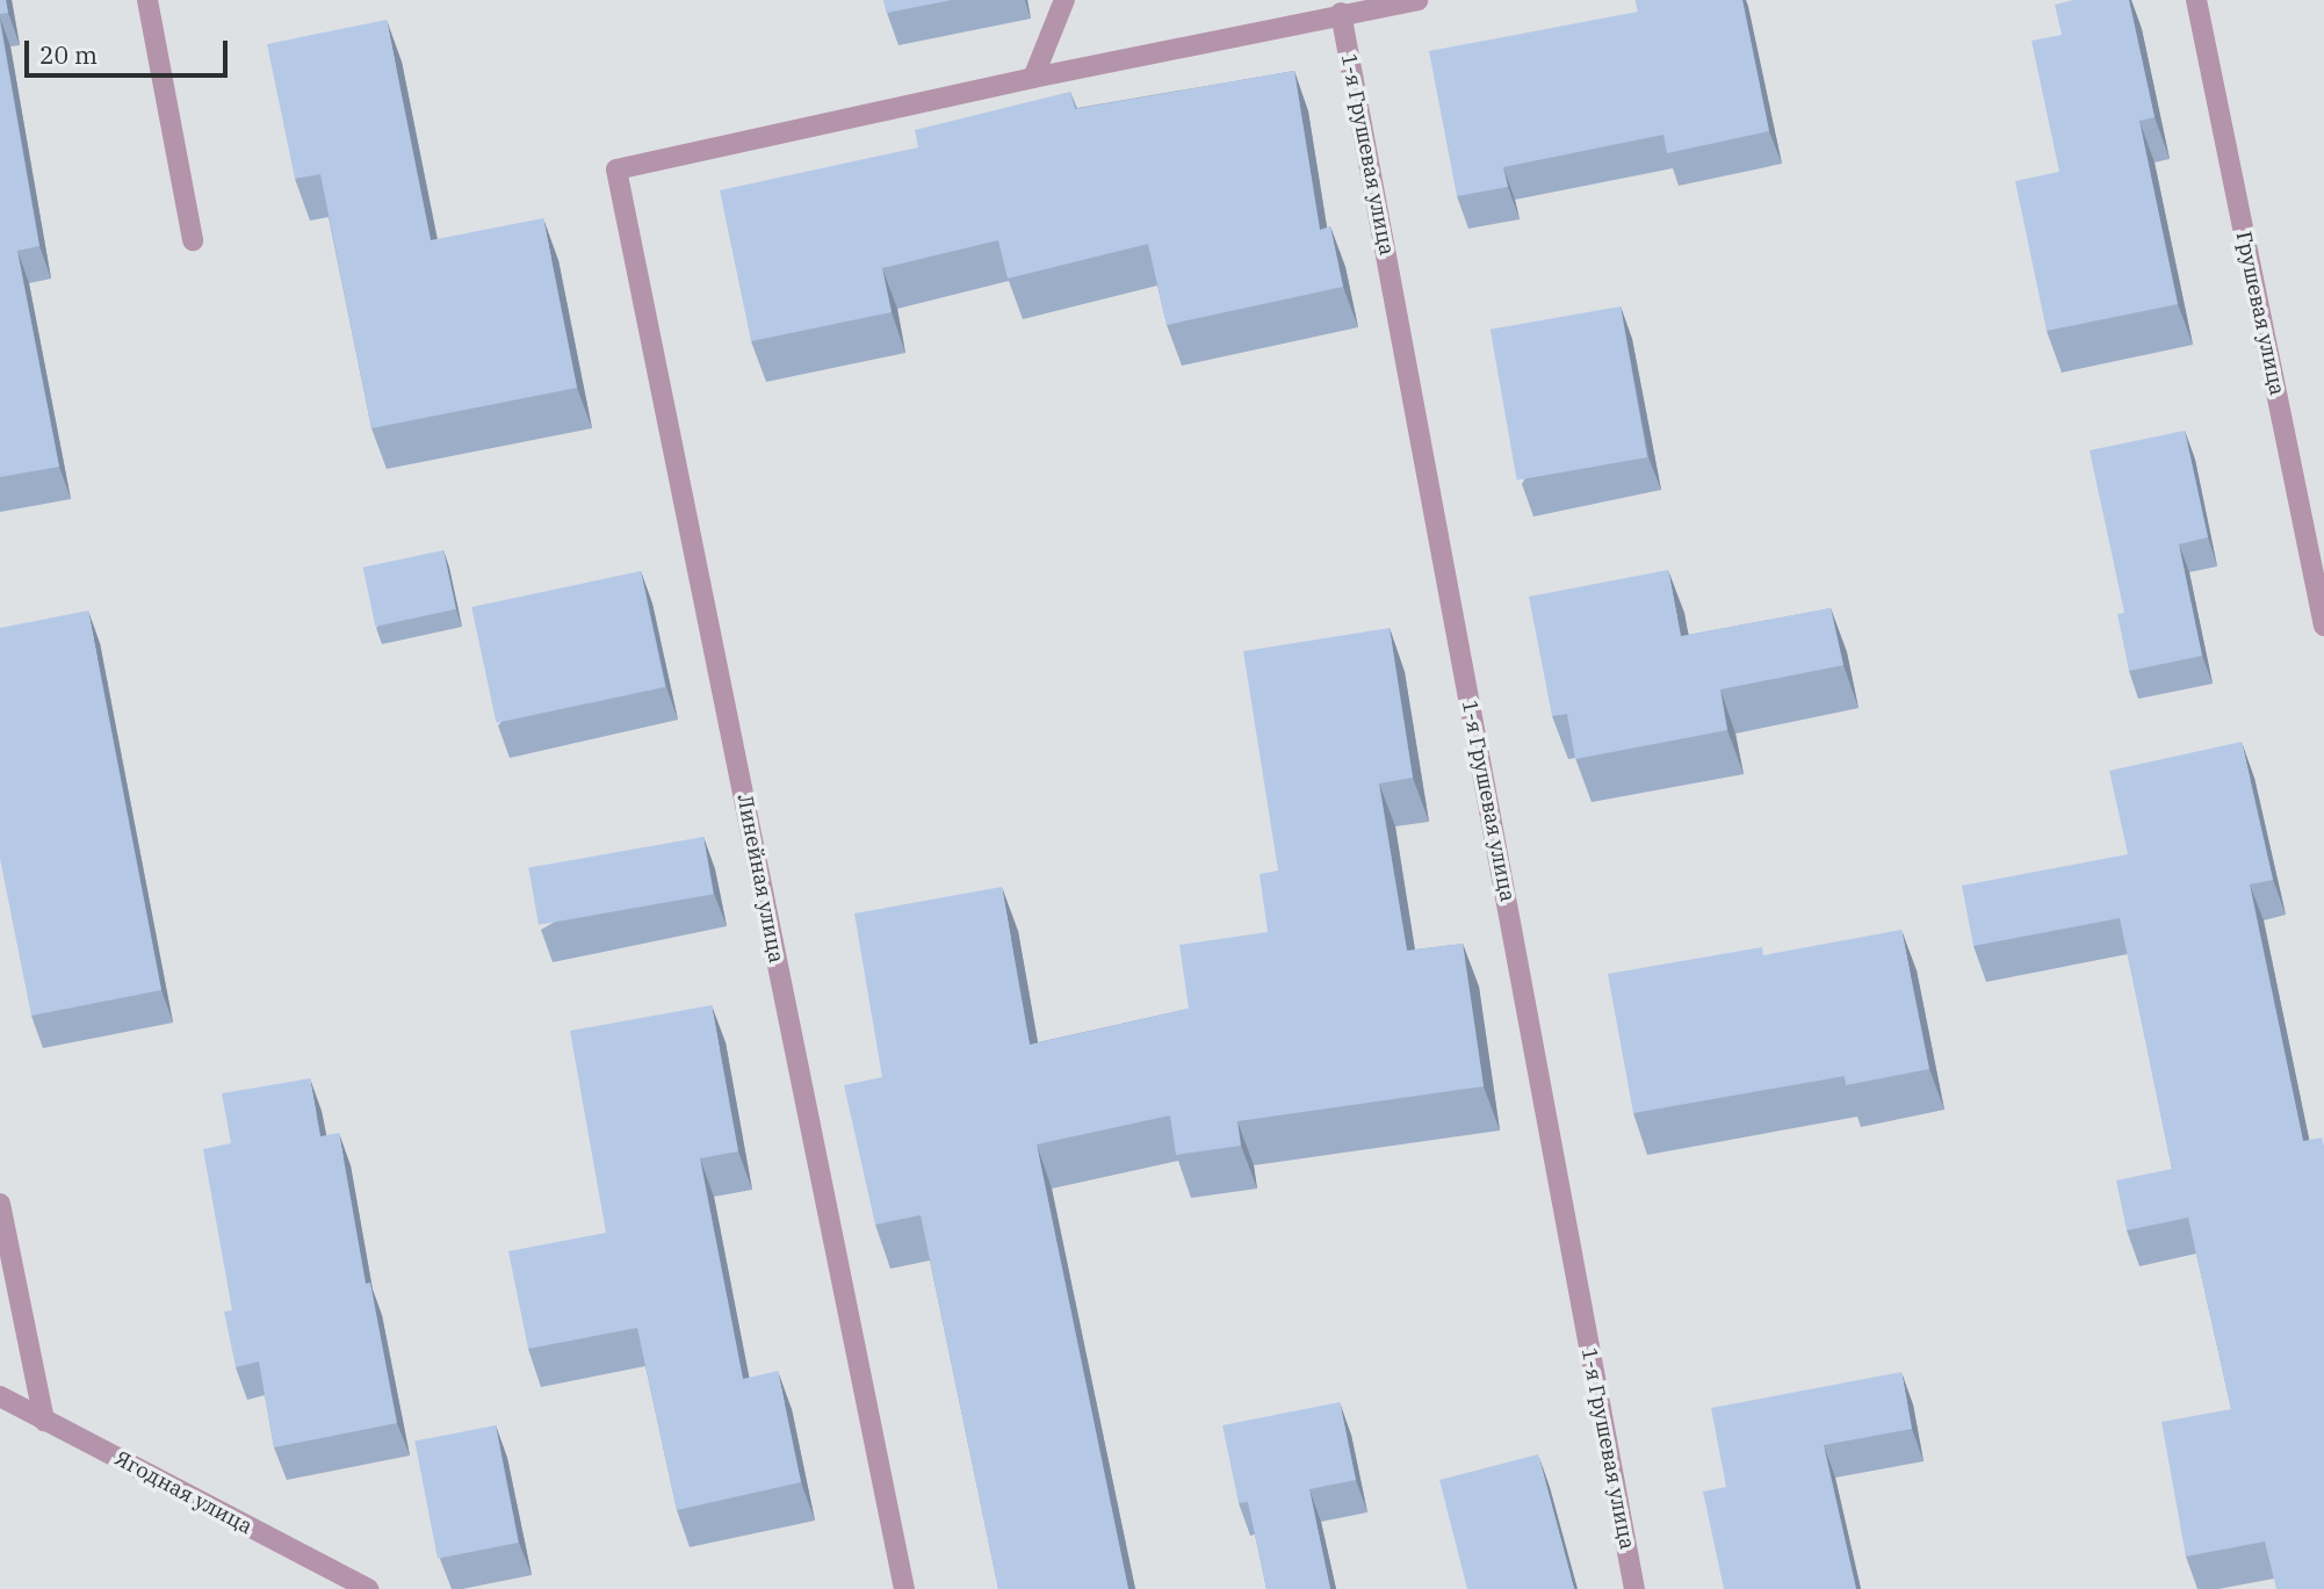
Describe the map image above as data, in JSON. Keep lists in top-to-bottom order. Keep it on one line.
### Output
{"streets":{"street":["1-я Грушевая улица","Грушевая улица","Линейная улица","Ягодная улица"]},"scale_bar":"20 m"}
